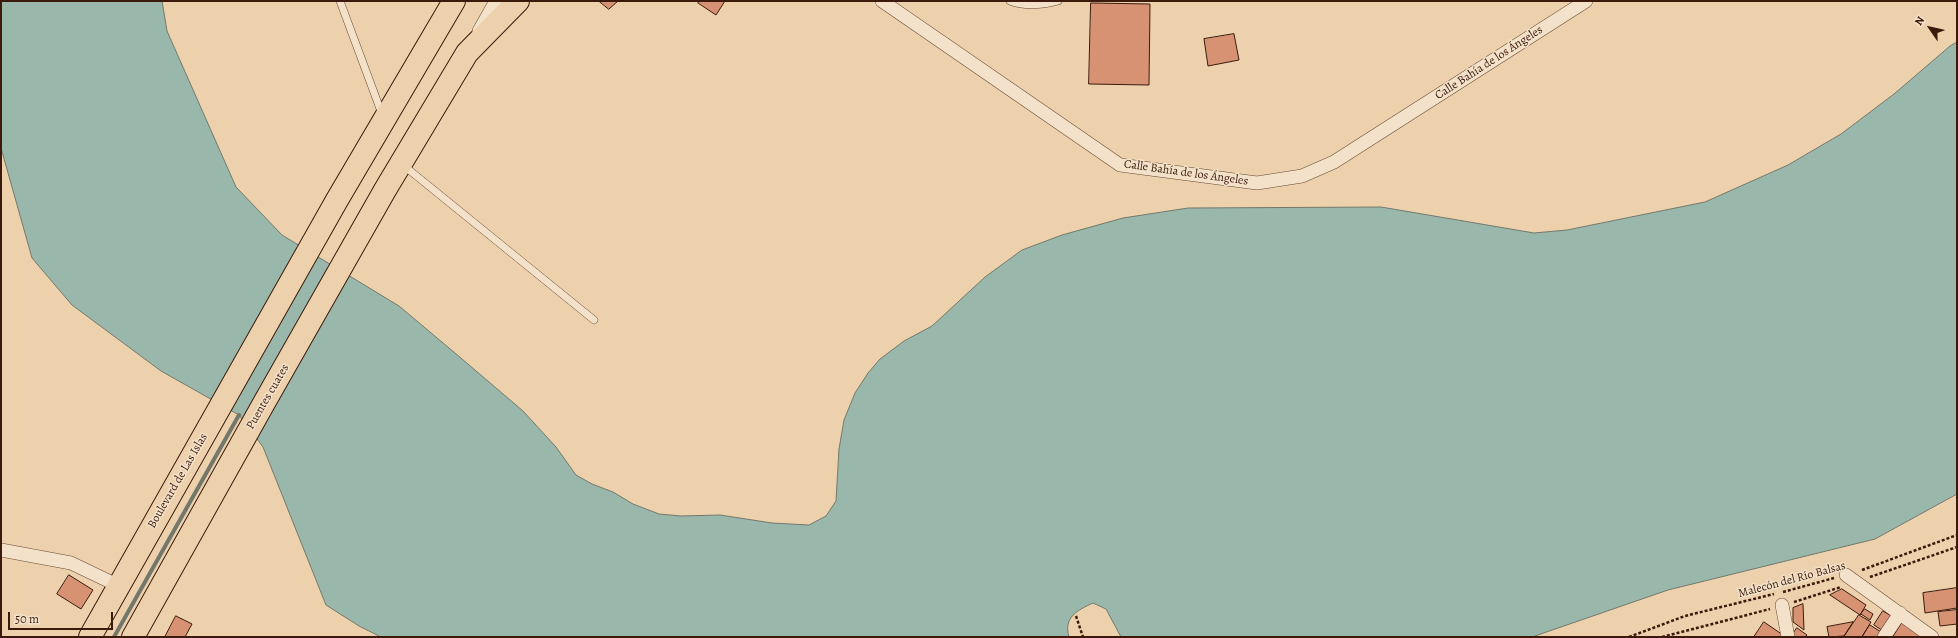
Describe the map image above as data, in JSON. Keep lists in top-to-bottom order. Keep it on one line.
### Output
{"streets":{"highway":["Puentes cuates","Boulevard de Las Islas"],"street":["Calle Bahía de los Ángeles"],"path":["Malecón del Río Balsas"]},"scale_bar":"50 m","north":"top left"}
